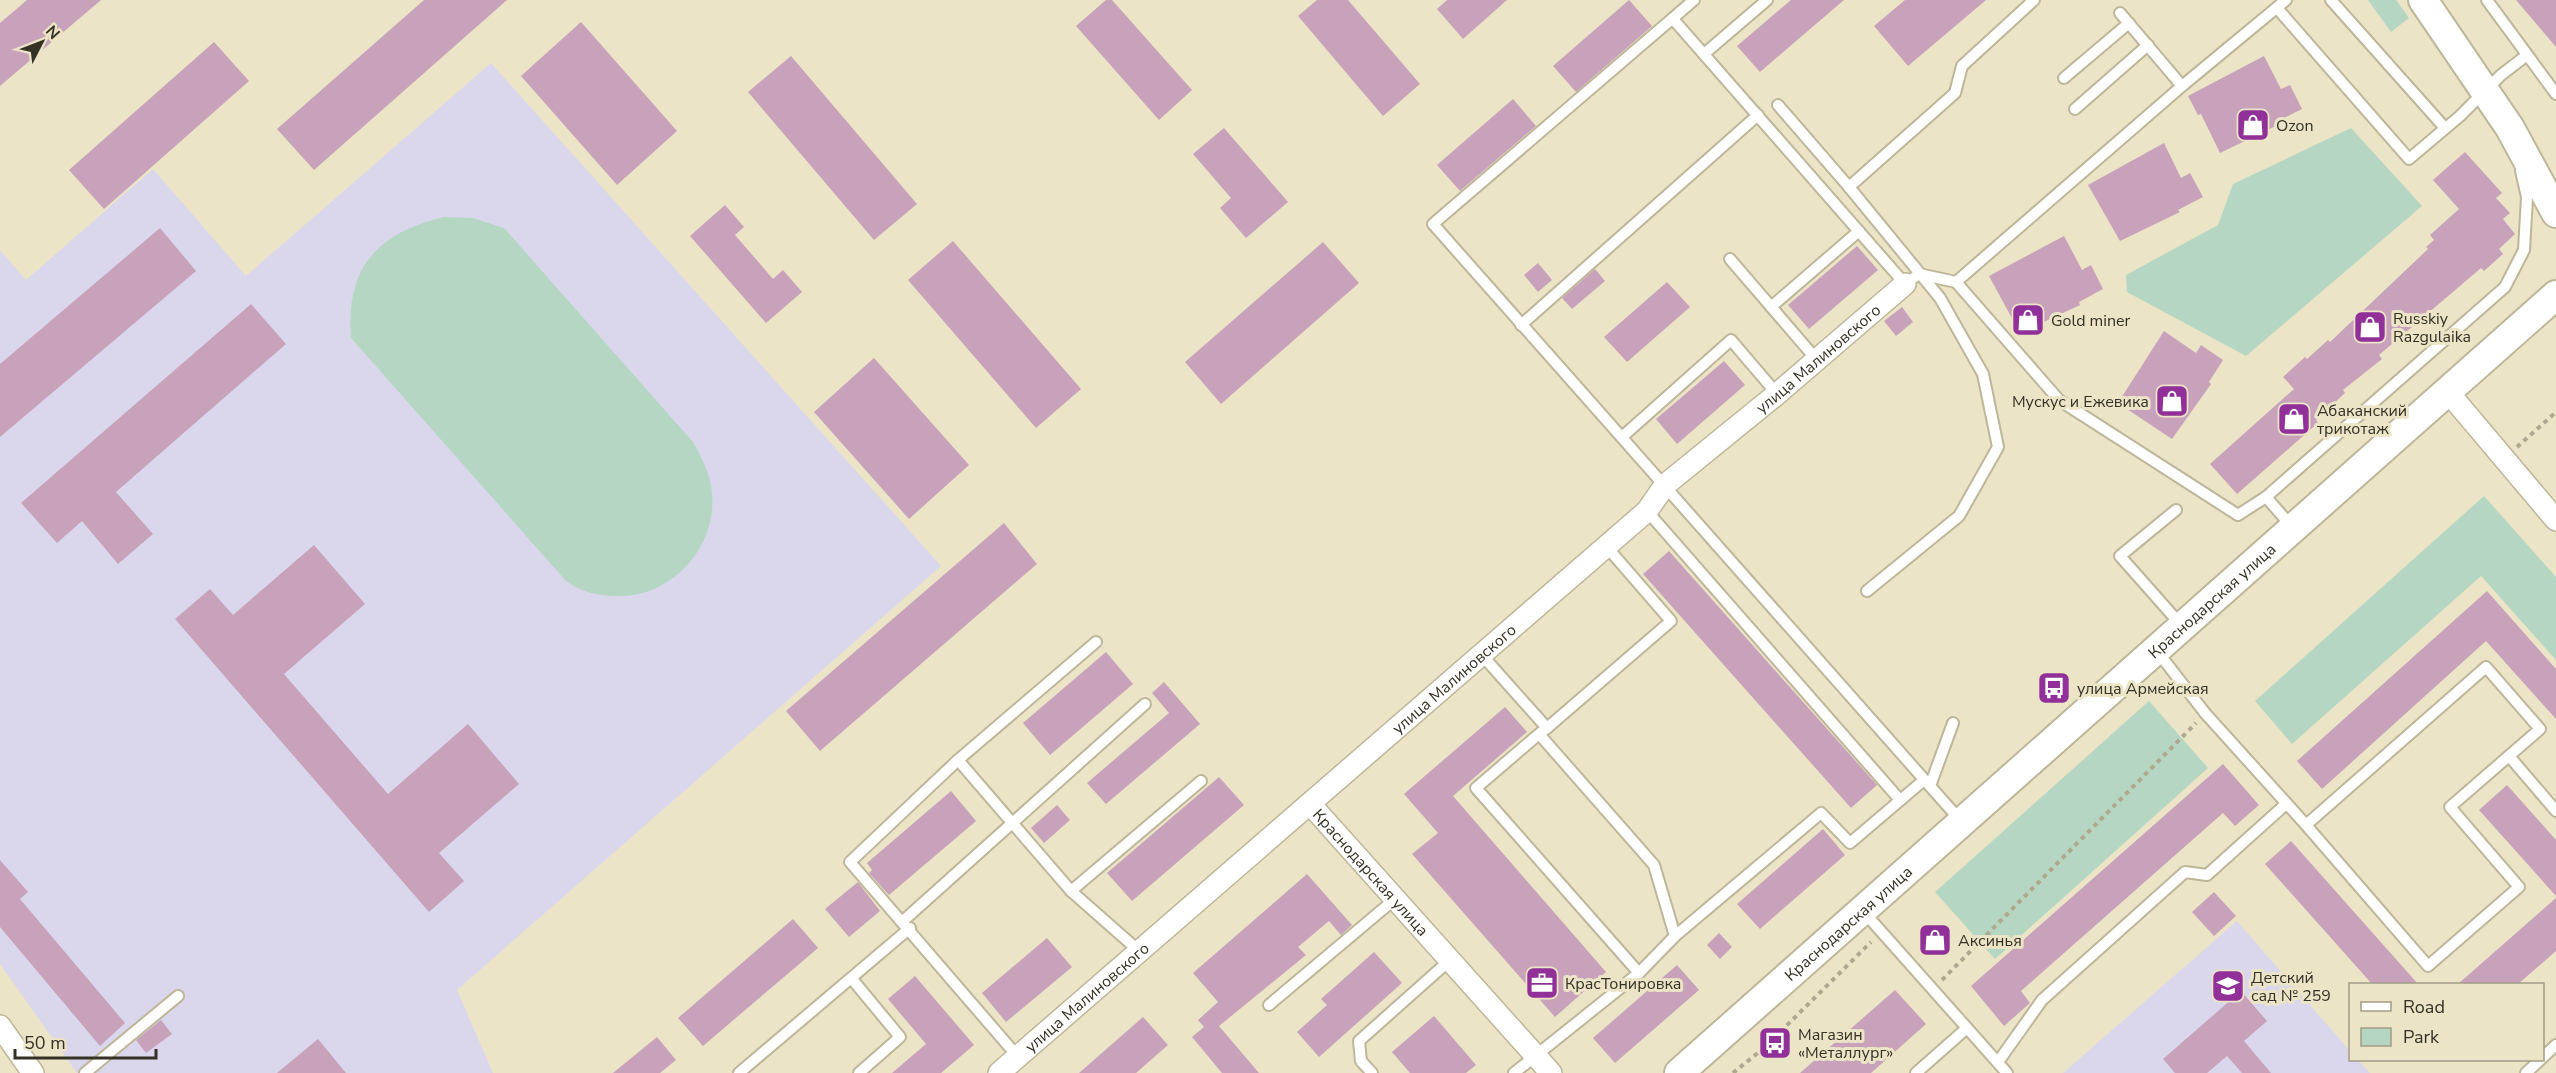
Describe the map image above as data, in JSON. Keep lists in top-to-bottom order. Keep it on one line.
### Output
{"streets":{"main road":["Краснодарская улица"],"street":["улица Малиновского"]},"crossings":[["улица Малиновского","Краснодарская улица"]],"places":{"shop":["Ozon","Gold miner","Russkiy Razgulaika","Мускус и Ежевика","Абаканский трикотаж","Аксинья"],"bus stop":["улица Армейская","Магазин «Металлург»"],"office":["КрасТонировка"],"school or university":["Детский сад № 259"]},"legend":["Road","Park"],"scale_bar":"50 m","north":"top right"}
